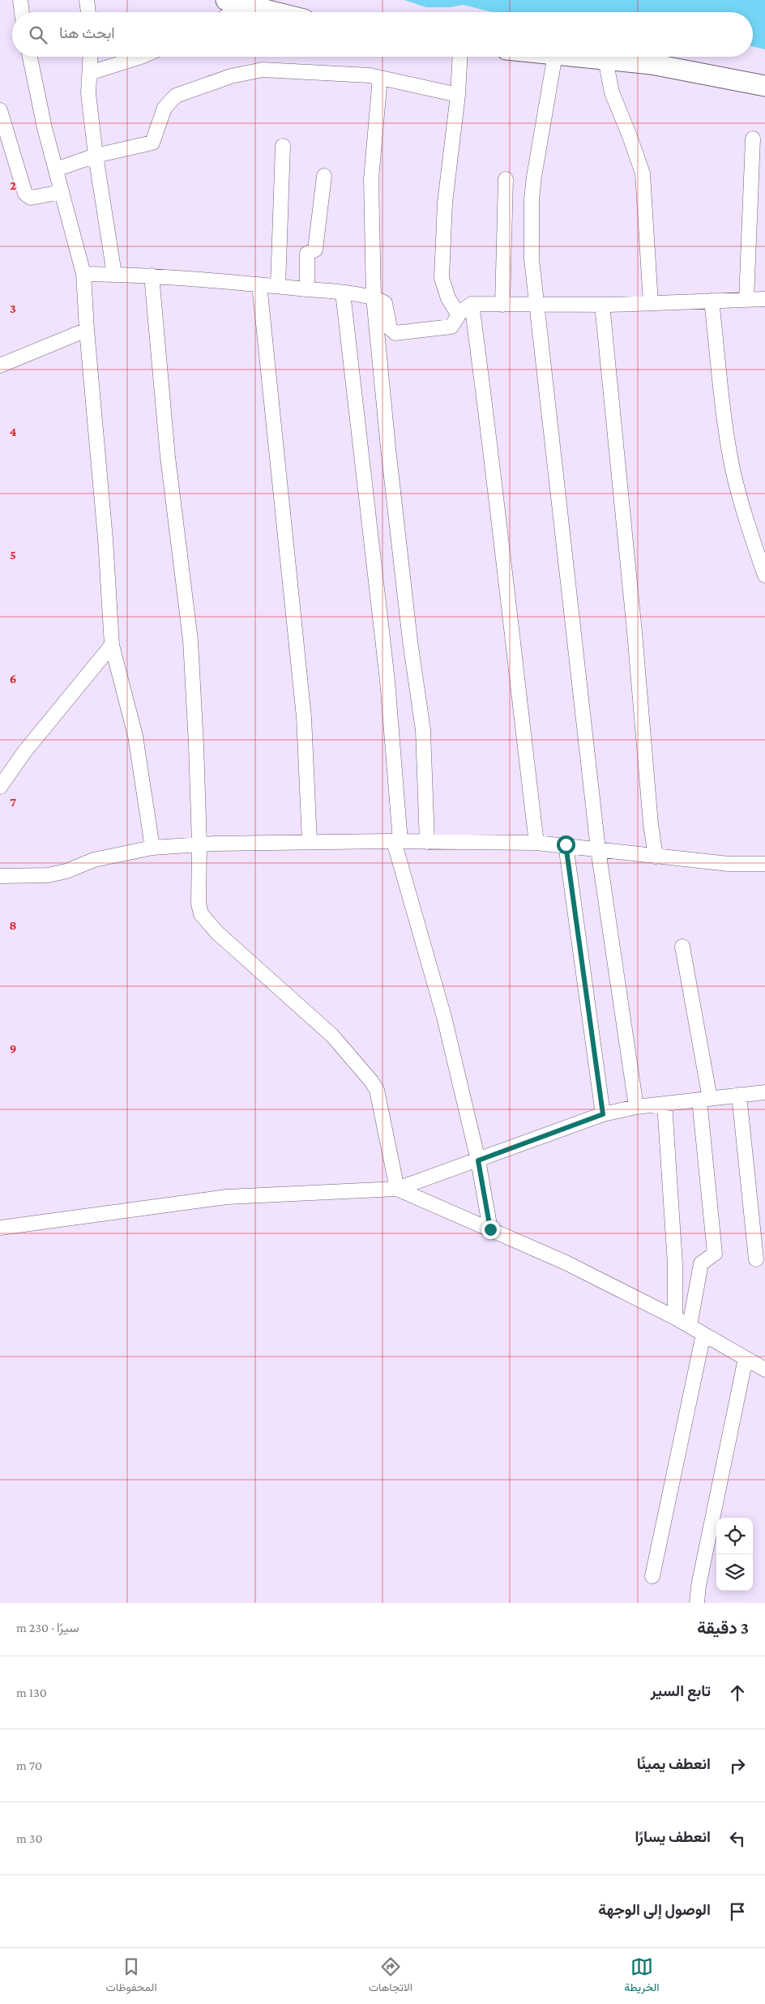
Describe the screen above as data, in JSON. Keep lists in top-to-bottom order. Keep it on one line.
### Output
{"page":{"search":"ابحث هنا","heading":["3 دقيقة","سيرًا · 230 m"],"list":[["تابع السير","130 m"],["انعطف يمينًا","70 m"],["انعطف يسارًا","30 m"],"الوصول إلى الوجهة"],"nav":["الخريطة","الاتجاهات","المحفوظات"]},"grid":{"rows":["2","3","4","5","6","7","8","9"]}}
